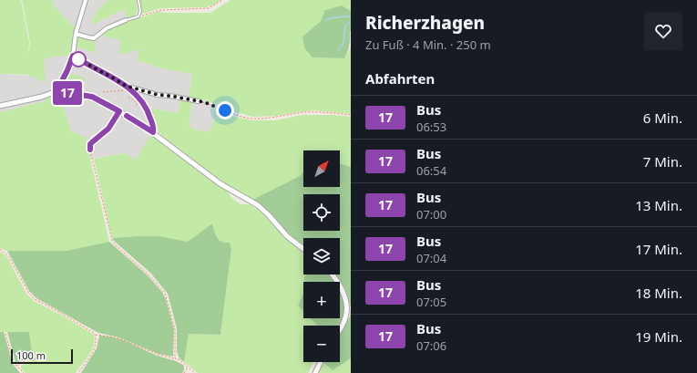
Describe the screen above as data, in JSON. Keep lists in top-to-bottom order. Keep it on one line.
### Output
{"lines":["bus line 17"],"scale_bar":"100 m","north":"top right","page":{"on_map":"17","heading":[["Richerzhagen","Zu Fuß · 4 Min. · 250 m"],"Abfahrten"],"list":[{"mark":"17","name":"Bus","note":"06:53","value":"6 Min."},{"mark":"17","name":"Bus","note":"06:54","value":"7 Min."},{"mark":"17","name":"Bus","note":"07:00","value":"13 Min."},{"mark":"17","name":"Bus","note":"07:04","value":"17 Min."},{"mark":"17","name":"Bus","note":"07:05","value":"18 Min."},{"mark":"17","name":"Bus","note":"07:06","value":"19 Min."}],"map_buttons":["+","−"],"scale":"100 m"}}
